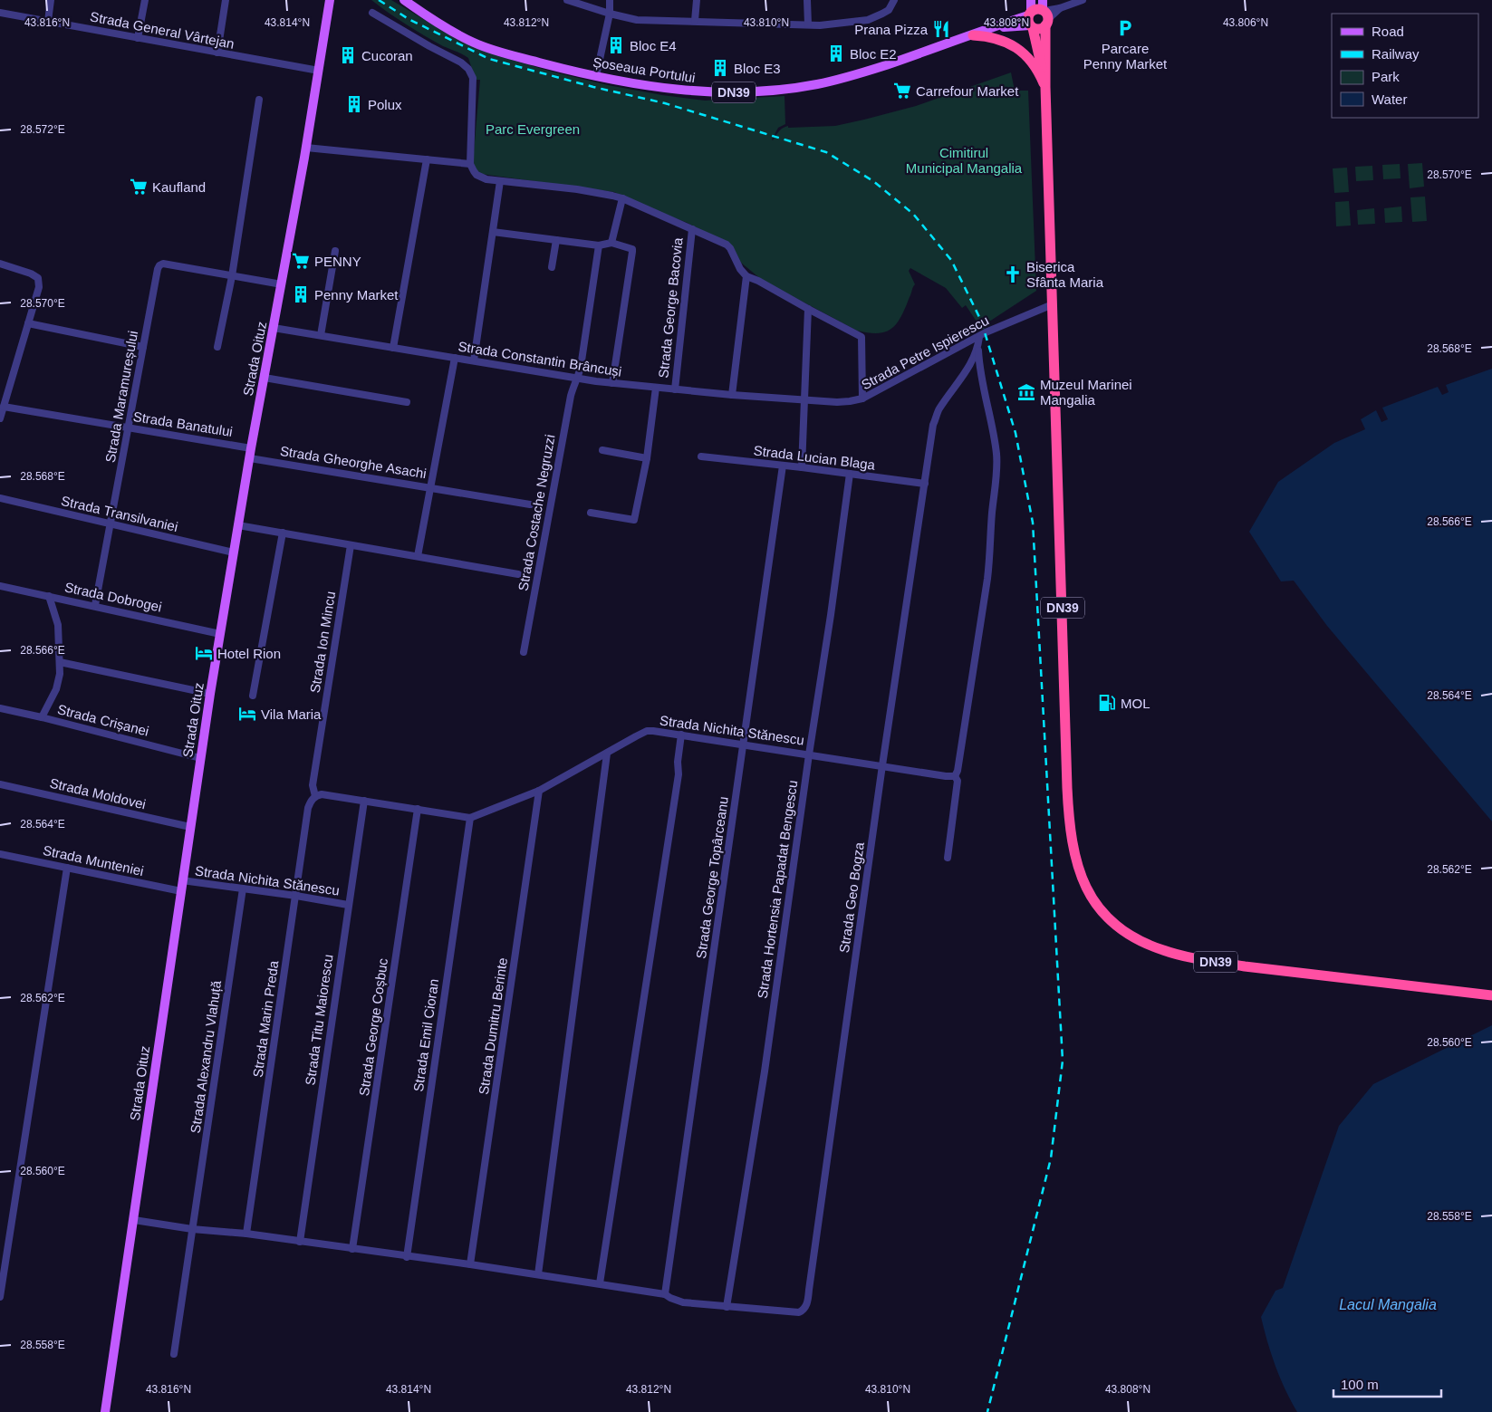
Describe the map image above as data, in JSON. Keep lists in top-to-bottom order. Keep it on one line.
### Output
{"streets":{"highway":["DN39"],"main road":["Șoseaua Portului","Strada Oituz"],"street":["Strada General Vârtejan","Strada George Bacovia","Strada Petre Ispierescu","Strada Constantin Brâncuși","Strada Maramureșului","Strada Banatului","Strada Lucian Blaga","Strada Gheorghe Asachi","Strada Costache Negruzzi","Strada Transilvaniei","Strada Dobrogei","Strada Ion Mincu","Strada Crișanei","Strada Nichita Stănescu","Strada Moldovei","Strada Munteniei","Strada George Topârceanu","Strada Hortensia Papadat Bengescu","Strada Geo Bogza","Strada Marin Preda","Strada Titu Maiorescu","Strada Dumitru Berinte","Strada George Coșbuc","Strada Emil Cioran","Strada Alexandru Vlahuță"]},"crossings":[["Strada General Vârtejan","Strada Oituz"],["Șoseaua Portului","DN39"],["DN39","Strada Petre Ispierescu"],["Strada George Bacovia","Strada Constantin Brâncuși"],["Strada Petre Ispierescu","Strada Constantin Brâncuși"],["Strada Oituz","Strada Constantin Brâncuși"],["Strada Oituz","Strada Maramureșului"],["Strada Oituz","Strada Banatului"],["Strada Oituz","Strada Gheorghe Asachi"],["Strada Oituz","Strada Transilvaniei"],["Strada Oituz","Strada Dobrogei"],["Strada Oituz","Strada Crișanei"],["Strada Oituz","Strada Nichita Stănescu"],["Strada Oituz","Strada Moldovei"],["Strada Oituz","Strada Munteniei"],["Strada Constantin Brâncuși","Strada Gheorghe Asachi"],["Strada Constantin Brâncuși","Strada Costache Negruzzi"],["Strada Maramureșului","Strada Banatului"],["Strada Maramureșului","Strada Transilvaniei"],["Strada Maramureșului","Strada Dobrogei"],["Strada Lucian Blaga","Strada George Topârceanu"],["Strada Lucian Blaga","Strada Hortensia Papadat Bengescu"],["Strada Lucian Blaga","Strada Geo Bogza"],["Strada Ion Mincu","Strada Marin Preda"],["Strada Nichita Stănescu","Strada George Topârceanu"],["Strada Nichita Stănescu","Strada Hortensia Papadat Bengescu"],["Strada Nichita Stănescu","Strada Geo Bogza"],["Strada Nichita Stănescu","Strada Marin Preda"],["Strada Nichita Stănescu","Strada Titu Maiorescu"],["Strada Nichita Stănescu","Strada Dumitru Berinte"],["Strada Nichita Stănescu","Strada Emil Cioran"],["Strada Nichita Stănescu","Strada Alexandru Vlahuță"],["Strada Hortensia Papadat Bengescu","Strada Geo Bogza"]],"water":["Lacul Mangalia"],"parks":["Parc Evergreen","Cimitirul Municipal Mangalia"],"places":{"parking":["Parcare Penny Market"],"restaurant":["Prana Pizza"],"building":["Bloc E4","Bloc E2","Cucoran","Bloc E3","Polux","Penny Market"],"supermarket":["Carrefour Market","Kaufland","PENNY"],"church":["Biserica Sfânta Maria"],"museum":["Muzeul Marinei Mangalia"],"hotel":["Hotel Rion","Vila Maria"],"fuel station":["MOL"]},"legend":["Road","Railway","Park","Water"],"scale_bar":"100 m","coordinates":["43.816°N","43.814°N","43.812°N","43.808°N","43.806°N","43.810°N","28.572°E","28.570°E","28.568°E","28.566°E","28.564°E","28.562°E","28.560°E","28.558°E"]}
